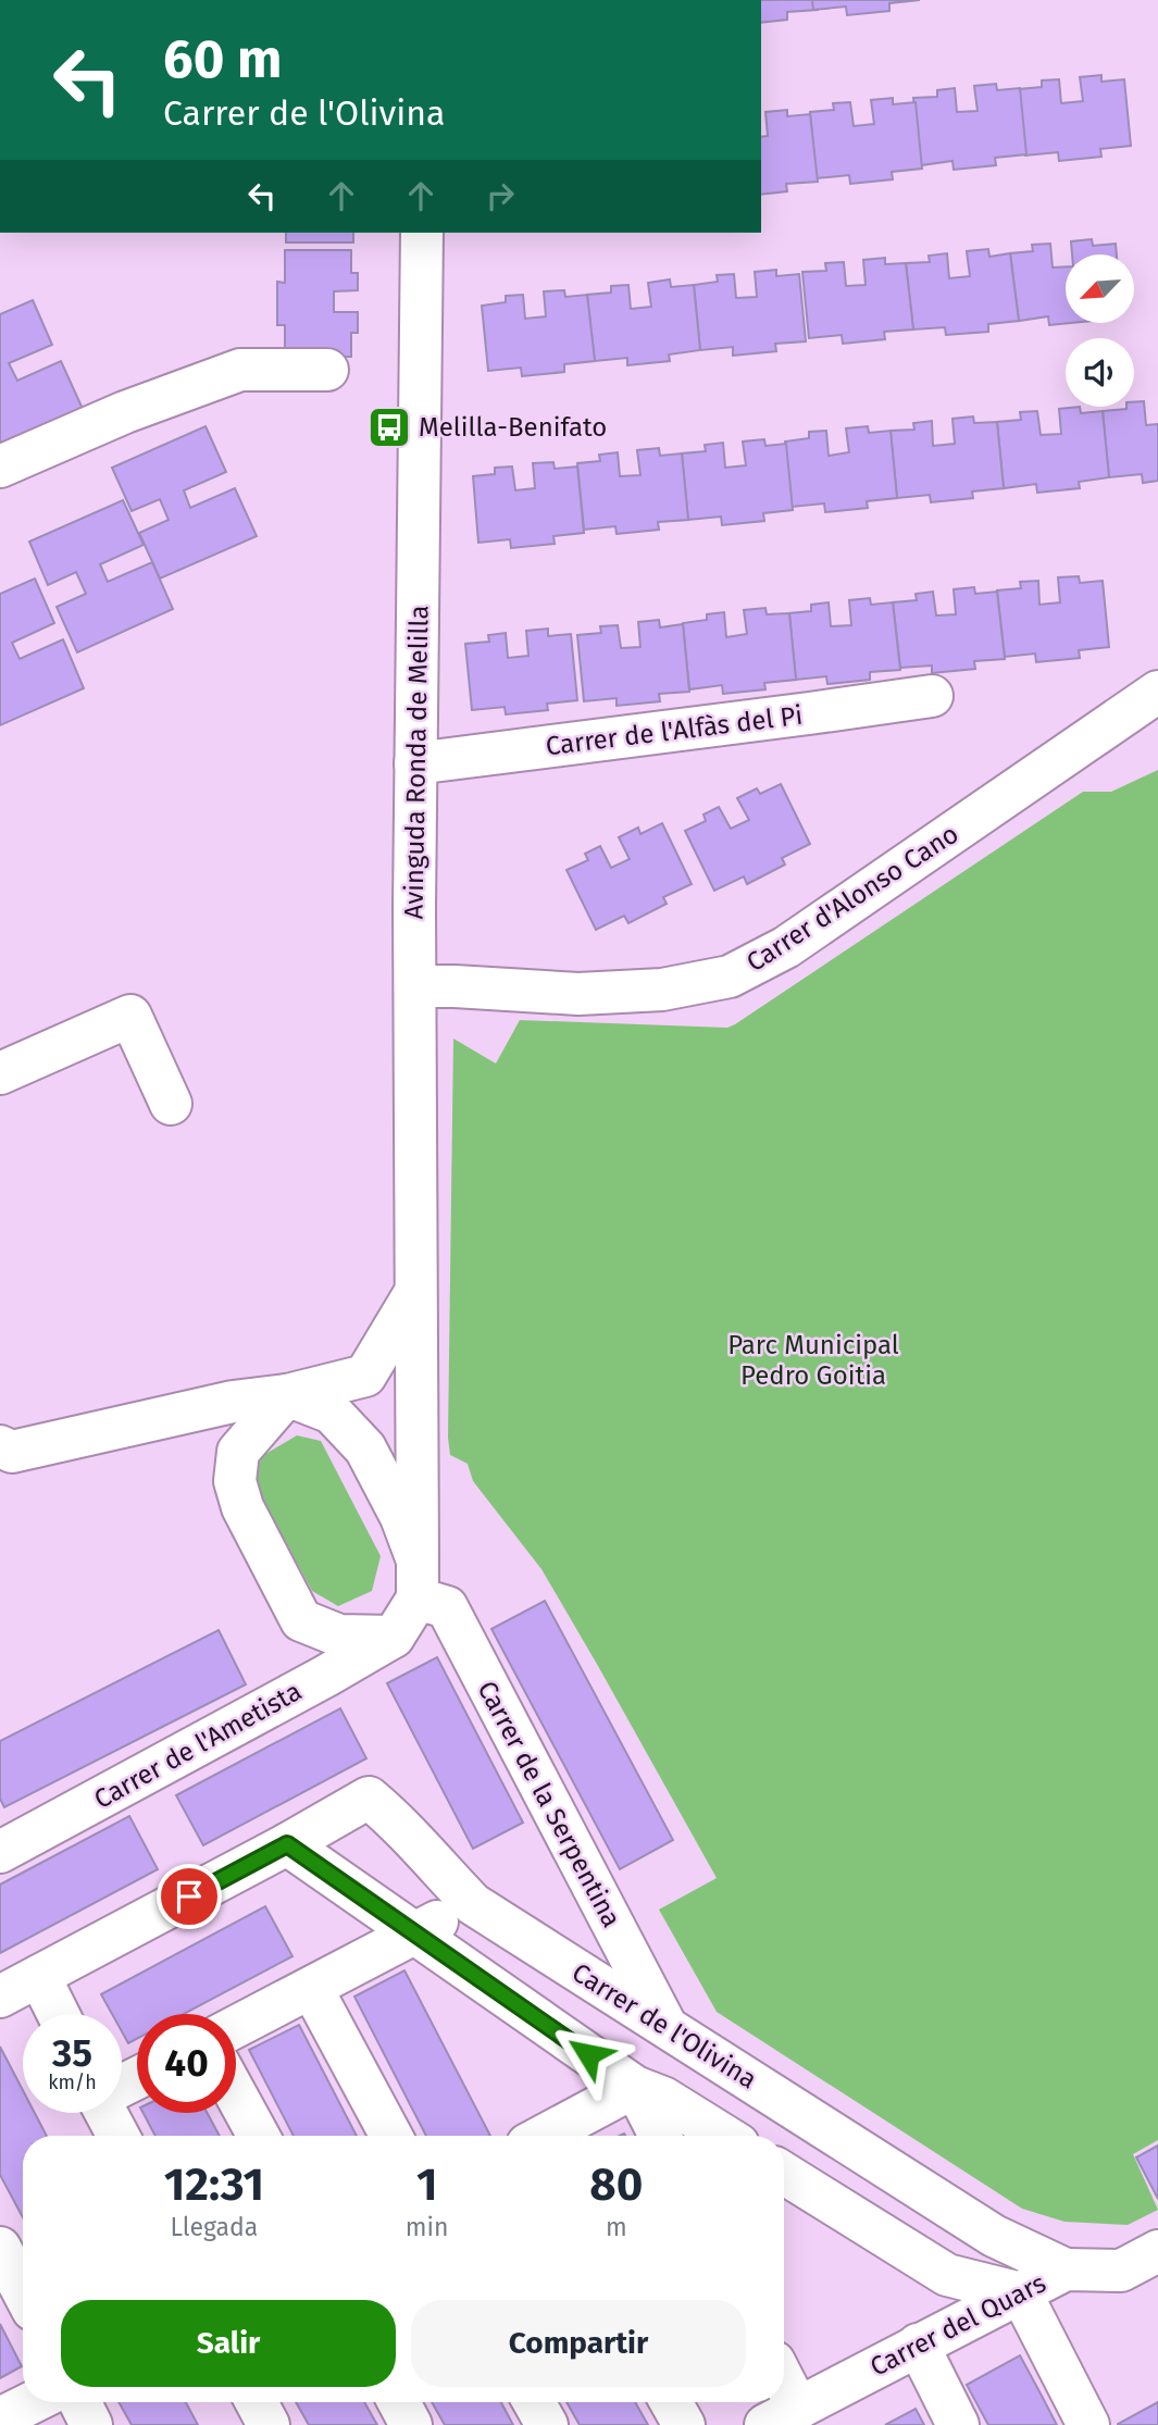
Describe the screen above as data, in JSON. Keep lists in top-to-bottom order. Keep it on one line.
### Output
{"streets":{"street":["Carrer de l'Alfàs del Pi","Avinguda Ronda de Melilla","Carrer d'Alonso Cano","Carrer de l'Ametista","Carrer de la Serpentina","Carrer de l'Olivina","Carrer del Quars"]},"crossings":[["Carrer de l'Alfàs del Pi","Avinguda Ronda de Melilla"],["Avinguda Ronda de Melilla","Carrer d'Alonso Cano"],["Avinguda Ronda de Melilla","Carrer de la Serpentina"],["Carrer de la Serpentina","Carrer de l'Olivina"],["Carrer de l'Olivina","Carrer del Quars"]],"parks":["Parc Municipal Pedro Goitia"],"places":{"bus stop":["Melilla-Benifato"]},"north":"bottom left","page":{"turn":["60 m","Carrer de l'Olivina"],"speed":"35 km/h","limit":"40","eta":["12:31","Llegada","1","min","80","m"],"buttons":["Salir","Compartir"]}}
